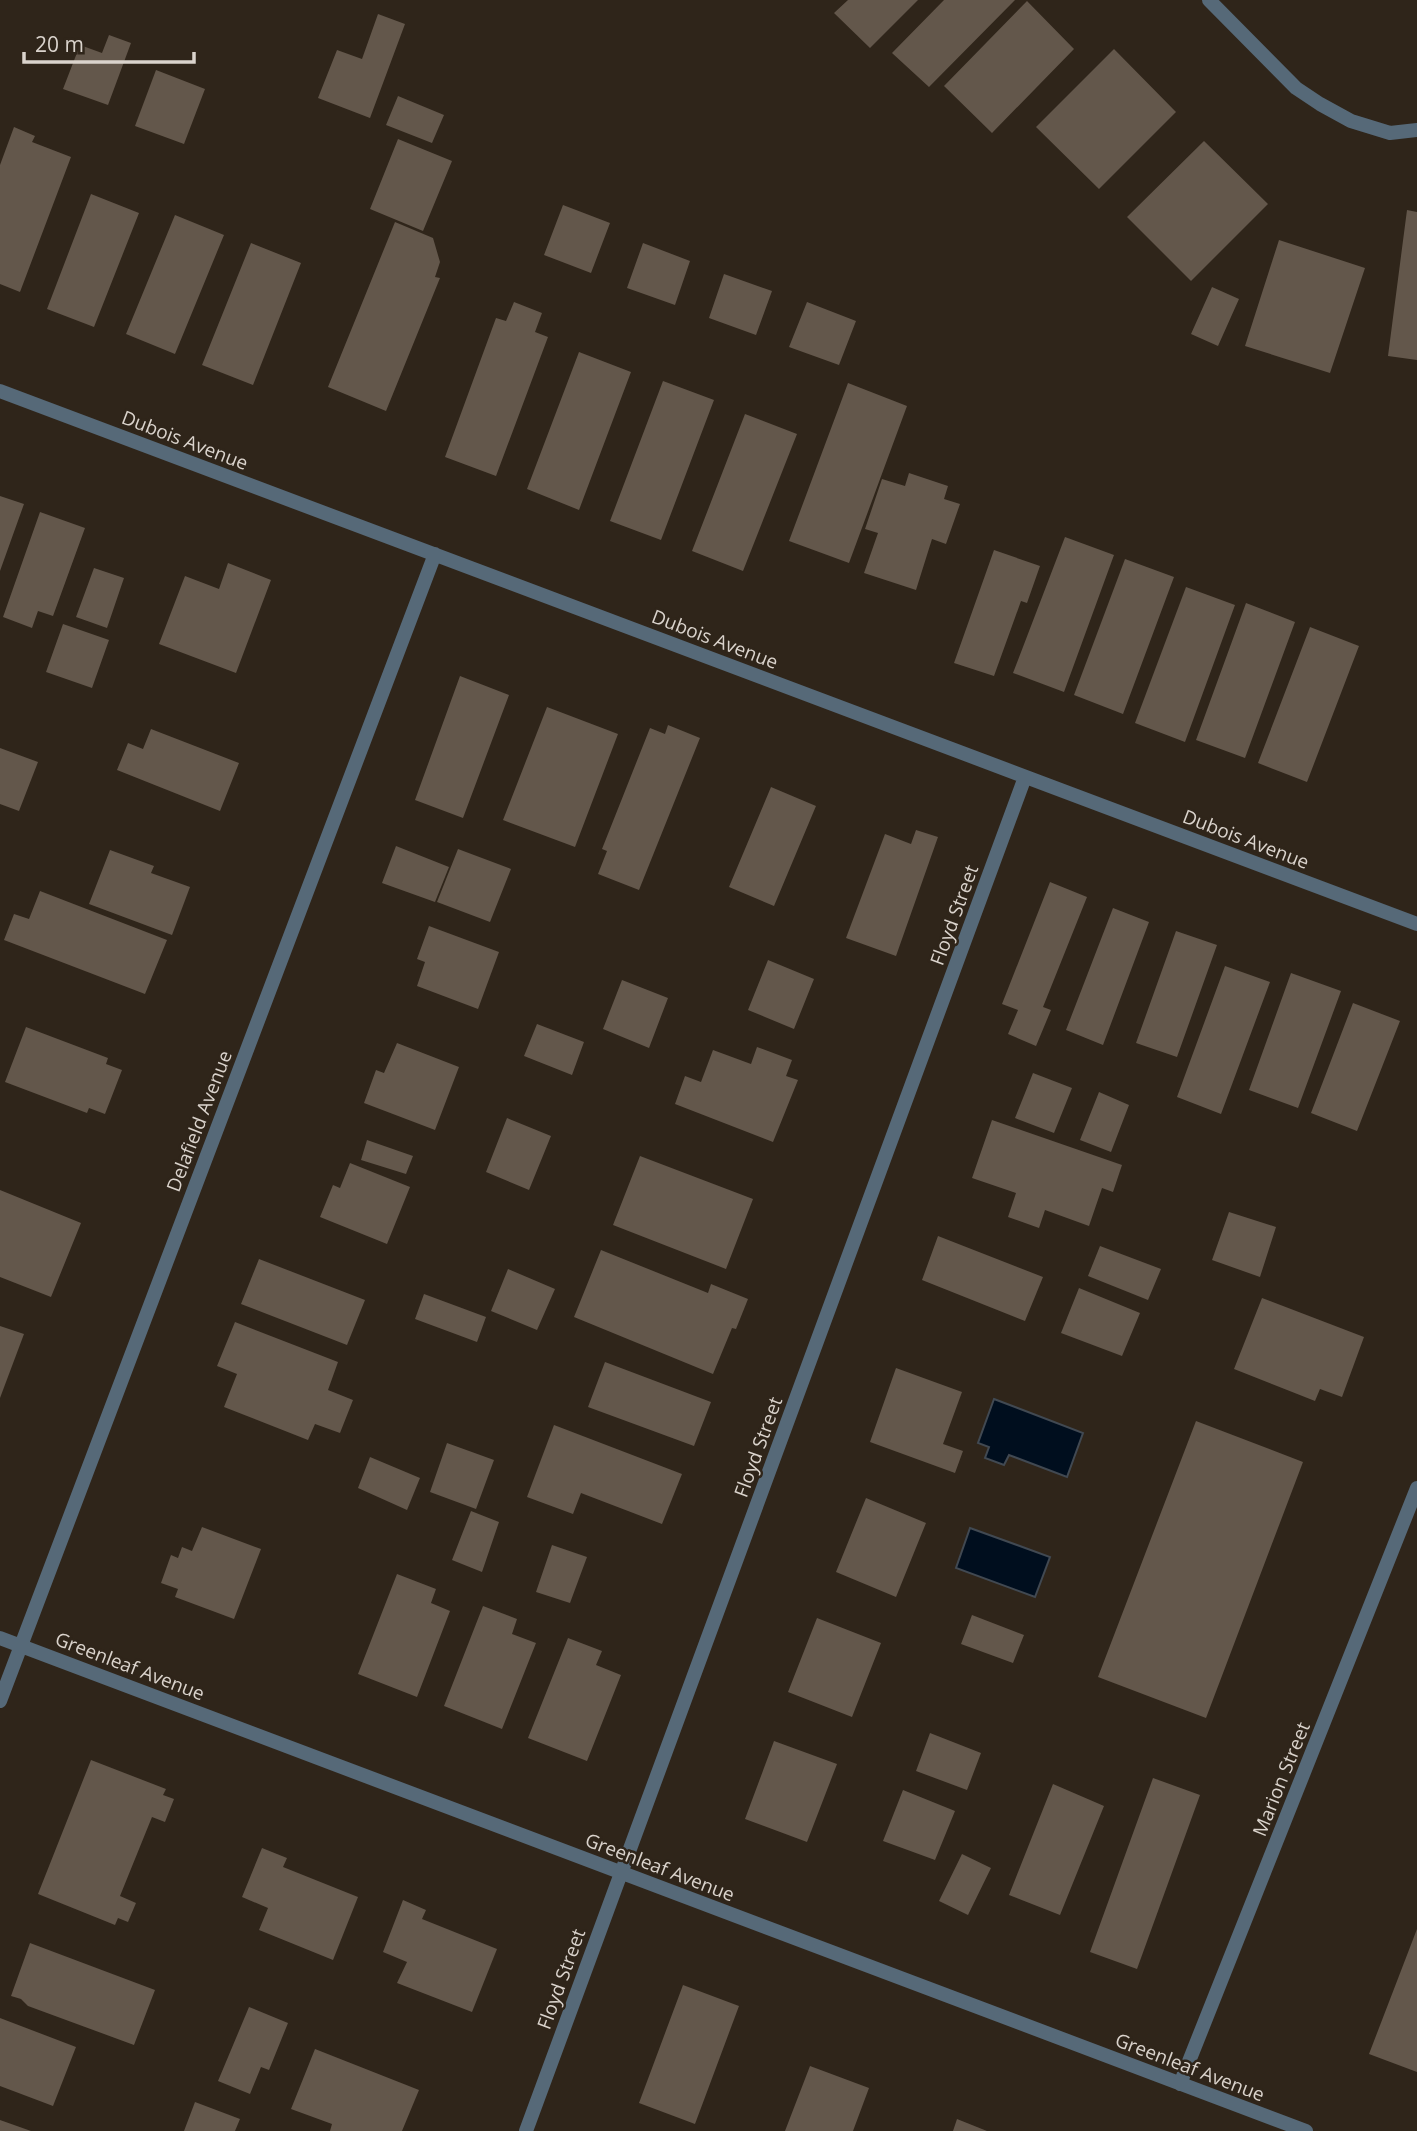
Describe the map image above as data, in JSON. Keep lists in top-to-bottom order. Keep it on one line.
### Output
{"streets":{"street":["Dubois Avenue","Floyd Street","Delafield Avenue","Greenleaf Avenue","Marion Street"]},"crossings":[["Dubois Avenue","Floyd Street"],["Dubois Avenue","Delafield Avenue"],["Floyd Street","Greenleaf Avenue"],["Delafield Avenue","Greenleaf Avenue"],["Greenleaf Avenue","Marion Street"]],"scale_bar":"20 m"}
